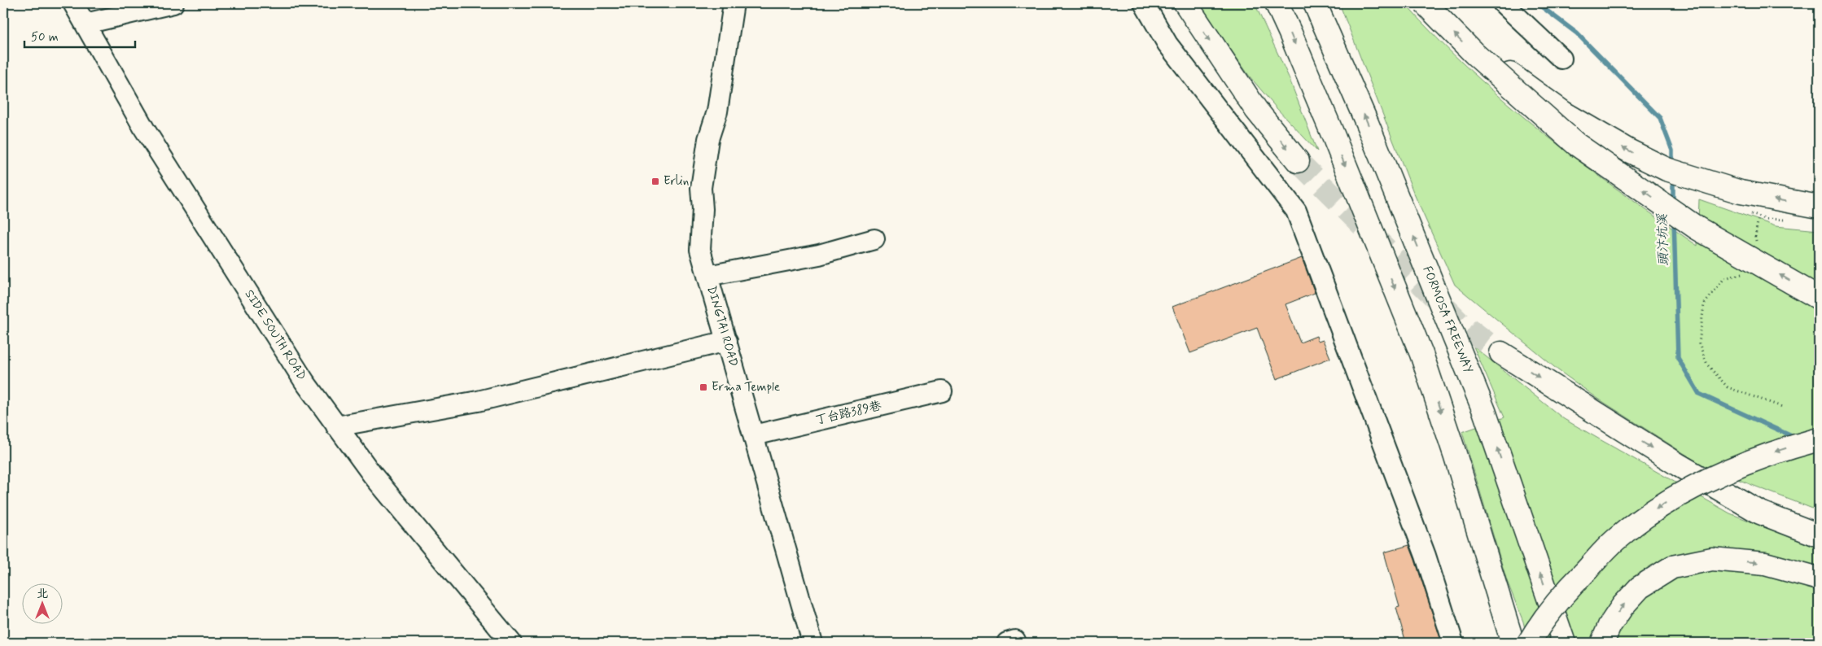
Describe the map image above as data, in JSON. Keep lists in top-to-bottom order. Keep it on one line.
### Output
{"streets":{"highway":["FORMOSA FREEWAY"],"street":["DINGTAI ROAD","SIDE SOUTH ROAD","丁台路389巷"]},"crossings":[["DINGTAI ROAD","丁台路389巷"]],"water":["頭汴坑溪"],"places":{"transit":["Erlin","Erma Temple"]},"scale_bar":"50 m","north":"top"}
